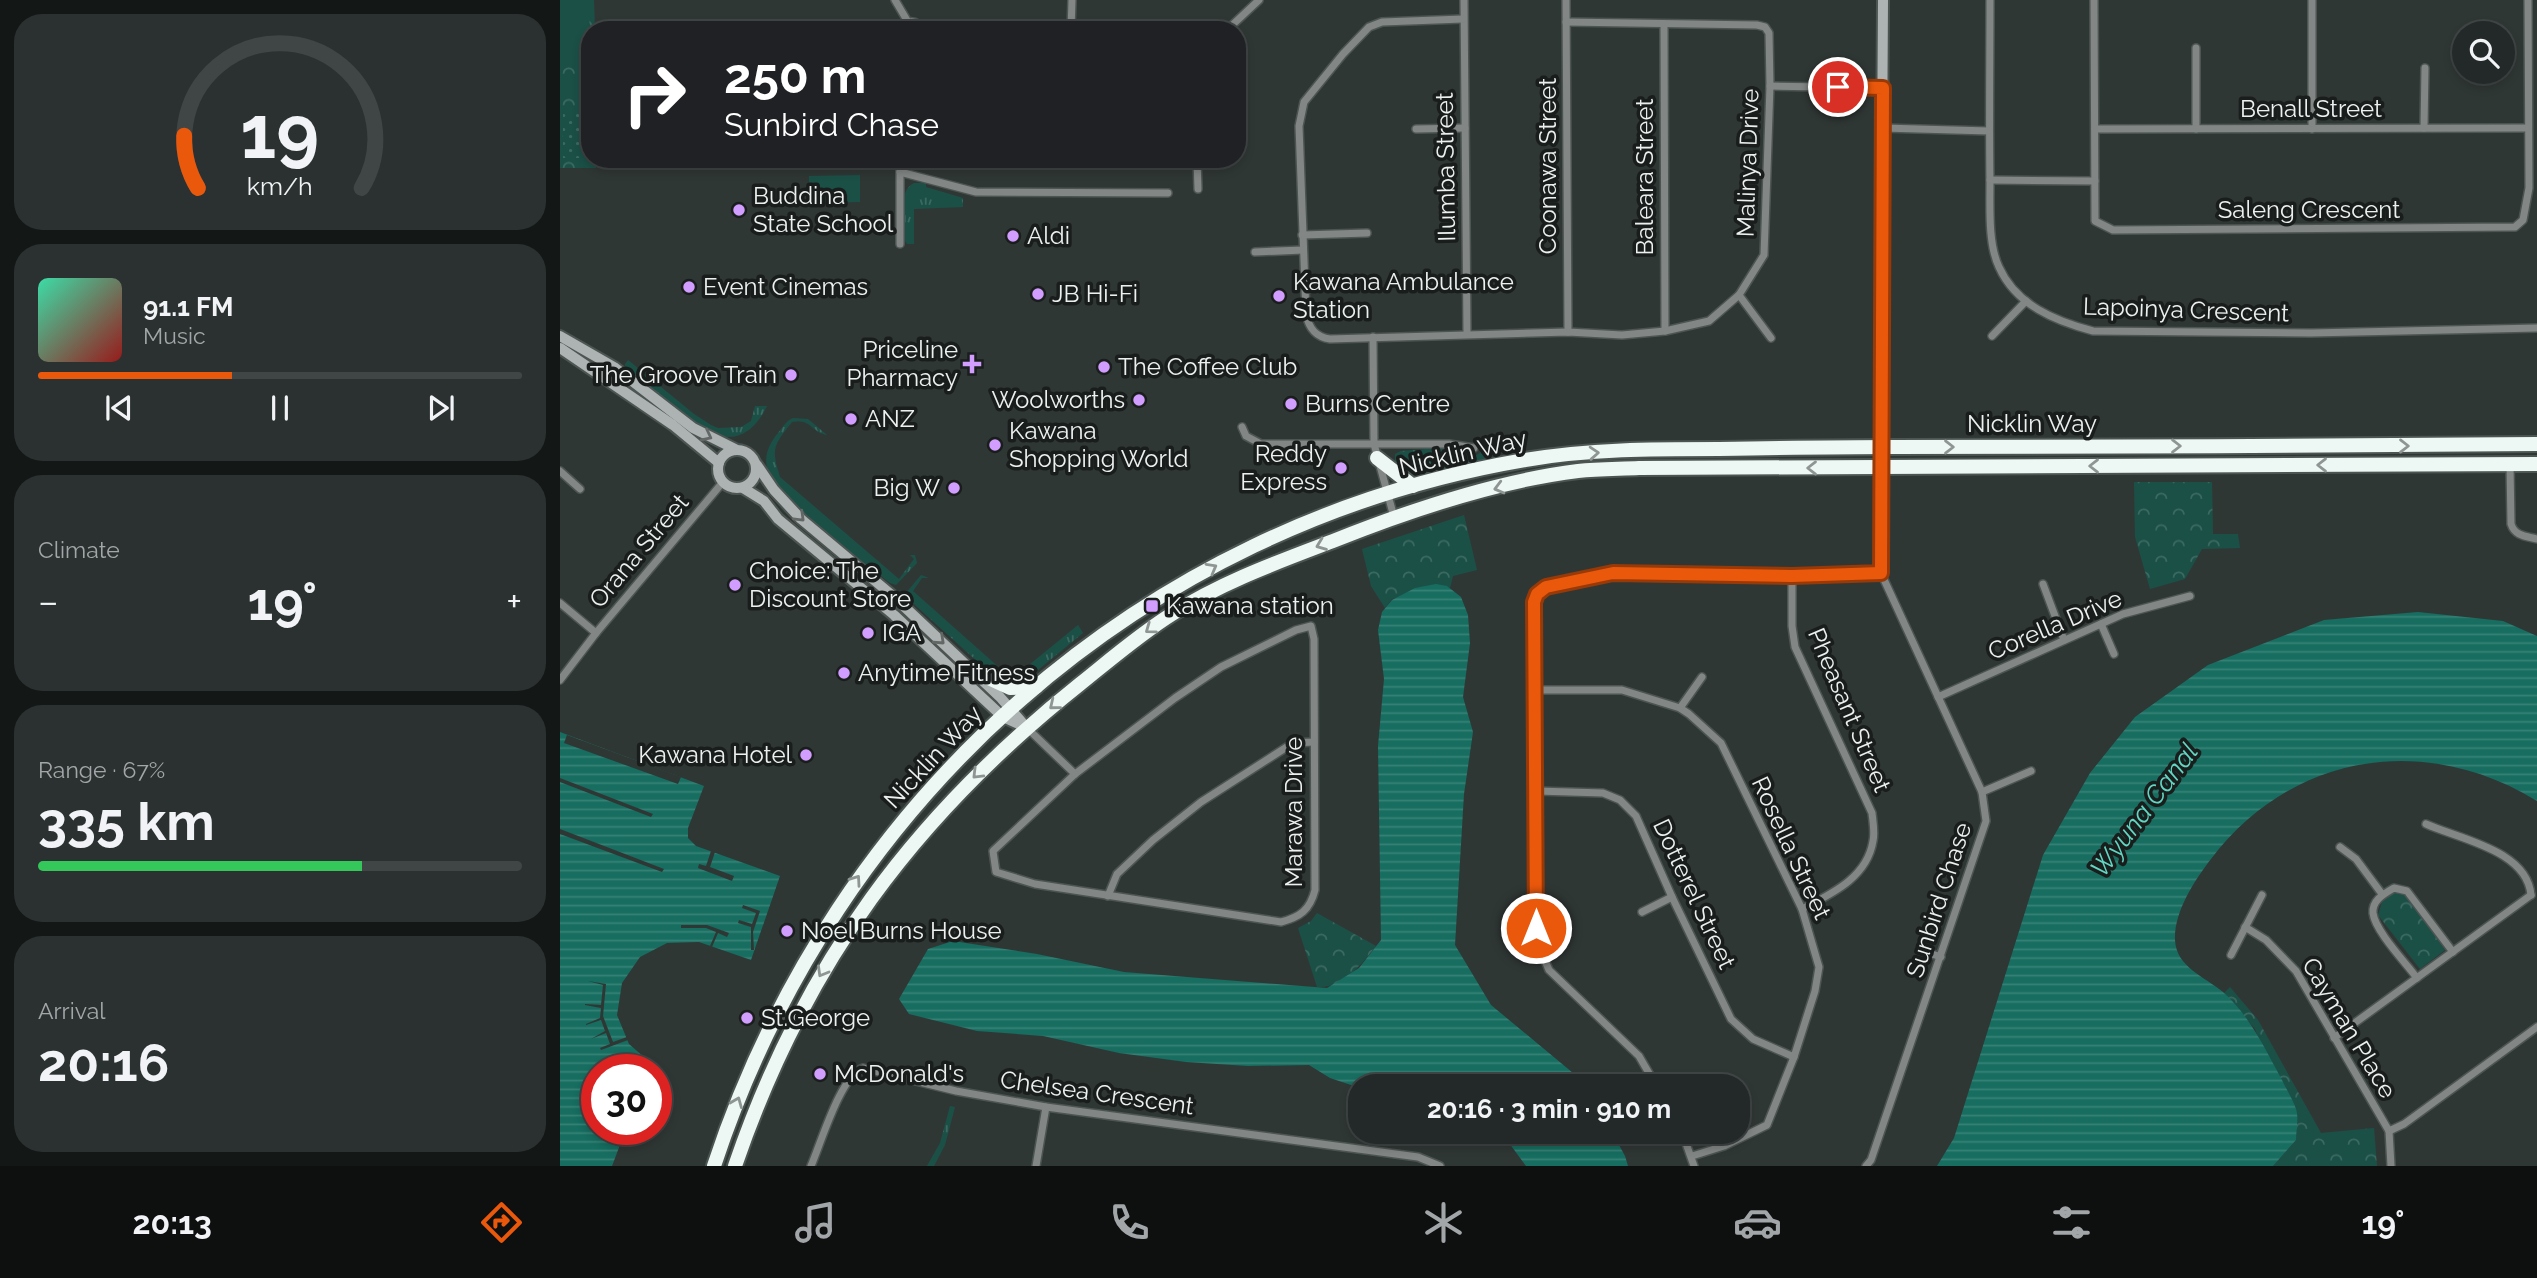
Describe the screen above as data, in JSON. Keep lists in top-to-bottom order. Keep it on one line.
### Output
{"streets":{"highway":["Nicklin Way"],"street":["Benall Street","Malinya Drive","Coonawa Street","Ilumba Street","Baleara Street","Saleng Crescent","Lapoinya Crescent","Orana Street","Corella Drive","Pheasant Street","Marawa Drive","Rosella Street","Dotterel Street","Sunbird Chase","Cayman Place","Chelsea Crescent"]},"crossings":[["Benall Street","Saleng Crescent"],["Malinya Drive","Coonawa Street"],["Malinya Drive","Ilumba Street"],["Malinya Drive","Baleara Street"],["Nicklin Way","Sunbird Chase"],["Corella Drive","Sunbird Chase"],["Pheasant Street","Rosella Street"],["Rosella Street","Dotterel Street"]],"water":["Wyuna Canal"],"places":{"other":["Buddina State School","Aldi","Event Cinemas","JB Hi-Fi","Kawana Ambulance Station","The Coffee Club","The Groove Train","Woolworths","Burns Centre","ANZ","Kawana Shopping World","Reddy Express","Big W","Choice: The Discount Store","IGA","Anytime Fitness","Kawana Hotel","Noel Burns House","St.George","McDonald's"],"health":["Priceline Pharmacy"],"transit":["Kawana station"]},"page":{"turn":["250 m","Sunbird Chase"],"song":["91.1 FM","Music"],"tile":["Climate",["Range · 67%","335 km"],["Arrival","20:16"]],"heat":["−","19°","+"],"limit":"30","trip":"20:16 · 3 min · 910 m","tabs":["20:13","19°"],"gauge":["19","km/h"]}}
